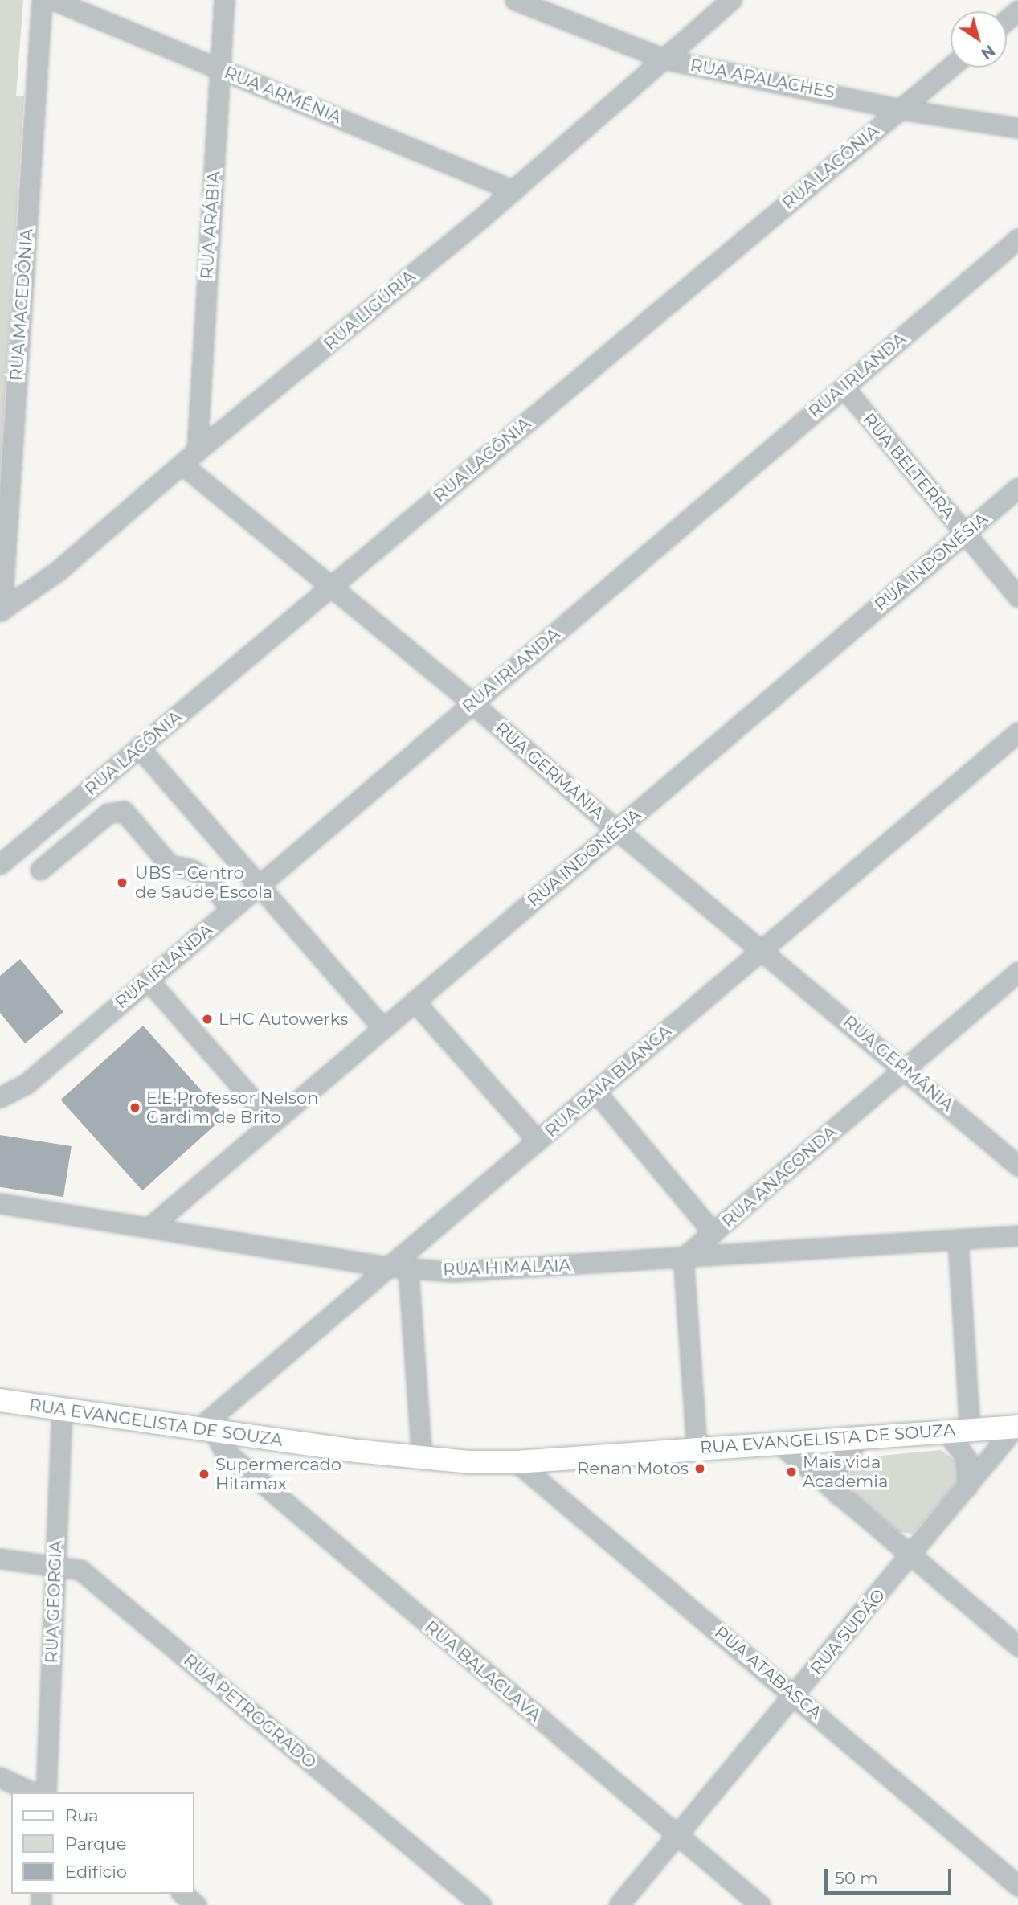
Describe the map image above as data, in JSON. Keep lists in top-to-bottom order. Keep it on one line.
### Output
{"streets":{"main road":["RUA EVANGELISTA DE SOUZA"],"street":["RUA APALACHES","RUA ARMÊNIA","RUA LACÔNIA","RUA ARÁBIA","RUA MACEDÔNIA","RUA LIGÚRIA","RUA IRLANDA","RUA BELTERRA","RUA INDONÉSIA","RUA GERMÂNIA","RUA BAIA BLANCA","RUA ANACONDA","RUA HIMALAIA","RUA GEORGIA","RUA SUDÃO","RUA BALACLAVA","RUA ATABASCA","RUA PETROGRADO"]},"crossings":[["RUA APALACHES","RUA LACÔNIA"],["RUA APALACHES","RUA LIGÚRIA"],["RUA ARMÊNIA","RUA ARÁBIA"],["RUA ARMÊNIA","RUA LIGÚRIA"],["RUA LACÔNIA","RUA GERMÂNIA"],["RUA ARÁBIA","RUA LIGÚRIA"],["RUA MACEDÔNIA","RUA LIGÚRIA"],["RUA LIGÚRIA","RUA GERMÂNIA"],["RUA IRLANDA","RUA BELTERRA"],["RUA IRLANDA","RUA GERMÂNIA"],["RUA BELTERRA","RUA INDONÉSIA"],["RUA INDONÉSIA","RUA GERMÂNIA"],["RUA INDONÉSIA","RUA HIMALAIA"],["RUA GERMÂNIA","RUA BAIA BLANCA"],["RUA GERMÂNIA","RUA ANACONDA"],["RUA BAIA BLANCA","RUA HIMALAIA"],["RUA BAIA BLANCA","RUA EVANGELISTA DE SOUZA"],["RUA BAIA BLANCA","RUA BALACLAVA"],["RUA ANACONDA","RUA HIMALAIA"],["RUA EVANGELISTA DE SOUZA","RUA GEORGIA"],["RUA EVANGELISTA DE SOUZA","RUA SUDÃO"],["RUA EVANGELISTA DE SOUZA","RUA BALACLAVA"],["RUA EVANGELISTA DE SOUZA","RUA ATABASCA"],["RUA GEORGIA","RUA PETROGRADO"],["RUA SUDÃO","RUA BALACLAVA"],["RUA SUDÃO","RUA ATABASCA"]],"places":["UBS - Centro de Saúde Escola","LHC Autowerks","E.E Professor Nelson Gardim de Brito","Renan Motos","Mais vida Academia","Supermercado Hitamax"],"legend":["Rua","Parque","Edifício"],"scale_bar":"50 m","north":"bottom right"}
